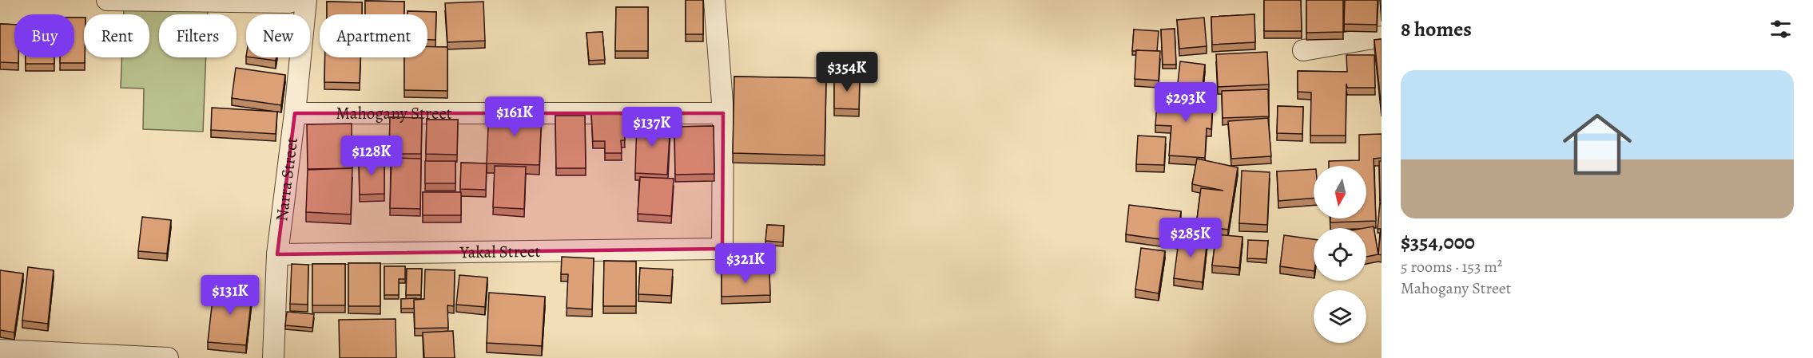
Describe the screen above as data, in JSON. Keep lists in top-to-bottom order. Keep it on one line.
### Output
{"streets":{"street":["Mahogany Street","Narra Street","Yakal Street"]},"crossings":[["Mahogany Street","Narra Street"],["Mahogany Street","Yakal Street"],["Narra Street","Yakal Street"]],"north":"bottom","page":{"heading":"8 homes","chip":["Buy","Rent","Filters","New","Apartment"],"price":["$354K","$293K","$161K","$137K","$128K","$285K","$321K","$131K"],"list":[{"name":"$354,000","note":"5 rooms · 153 m² · Mahogany Street"}]}}
